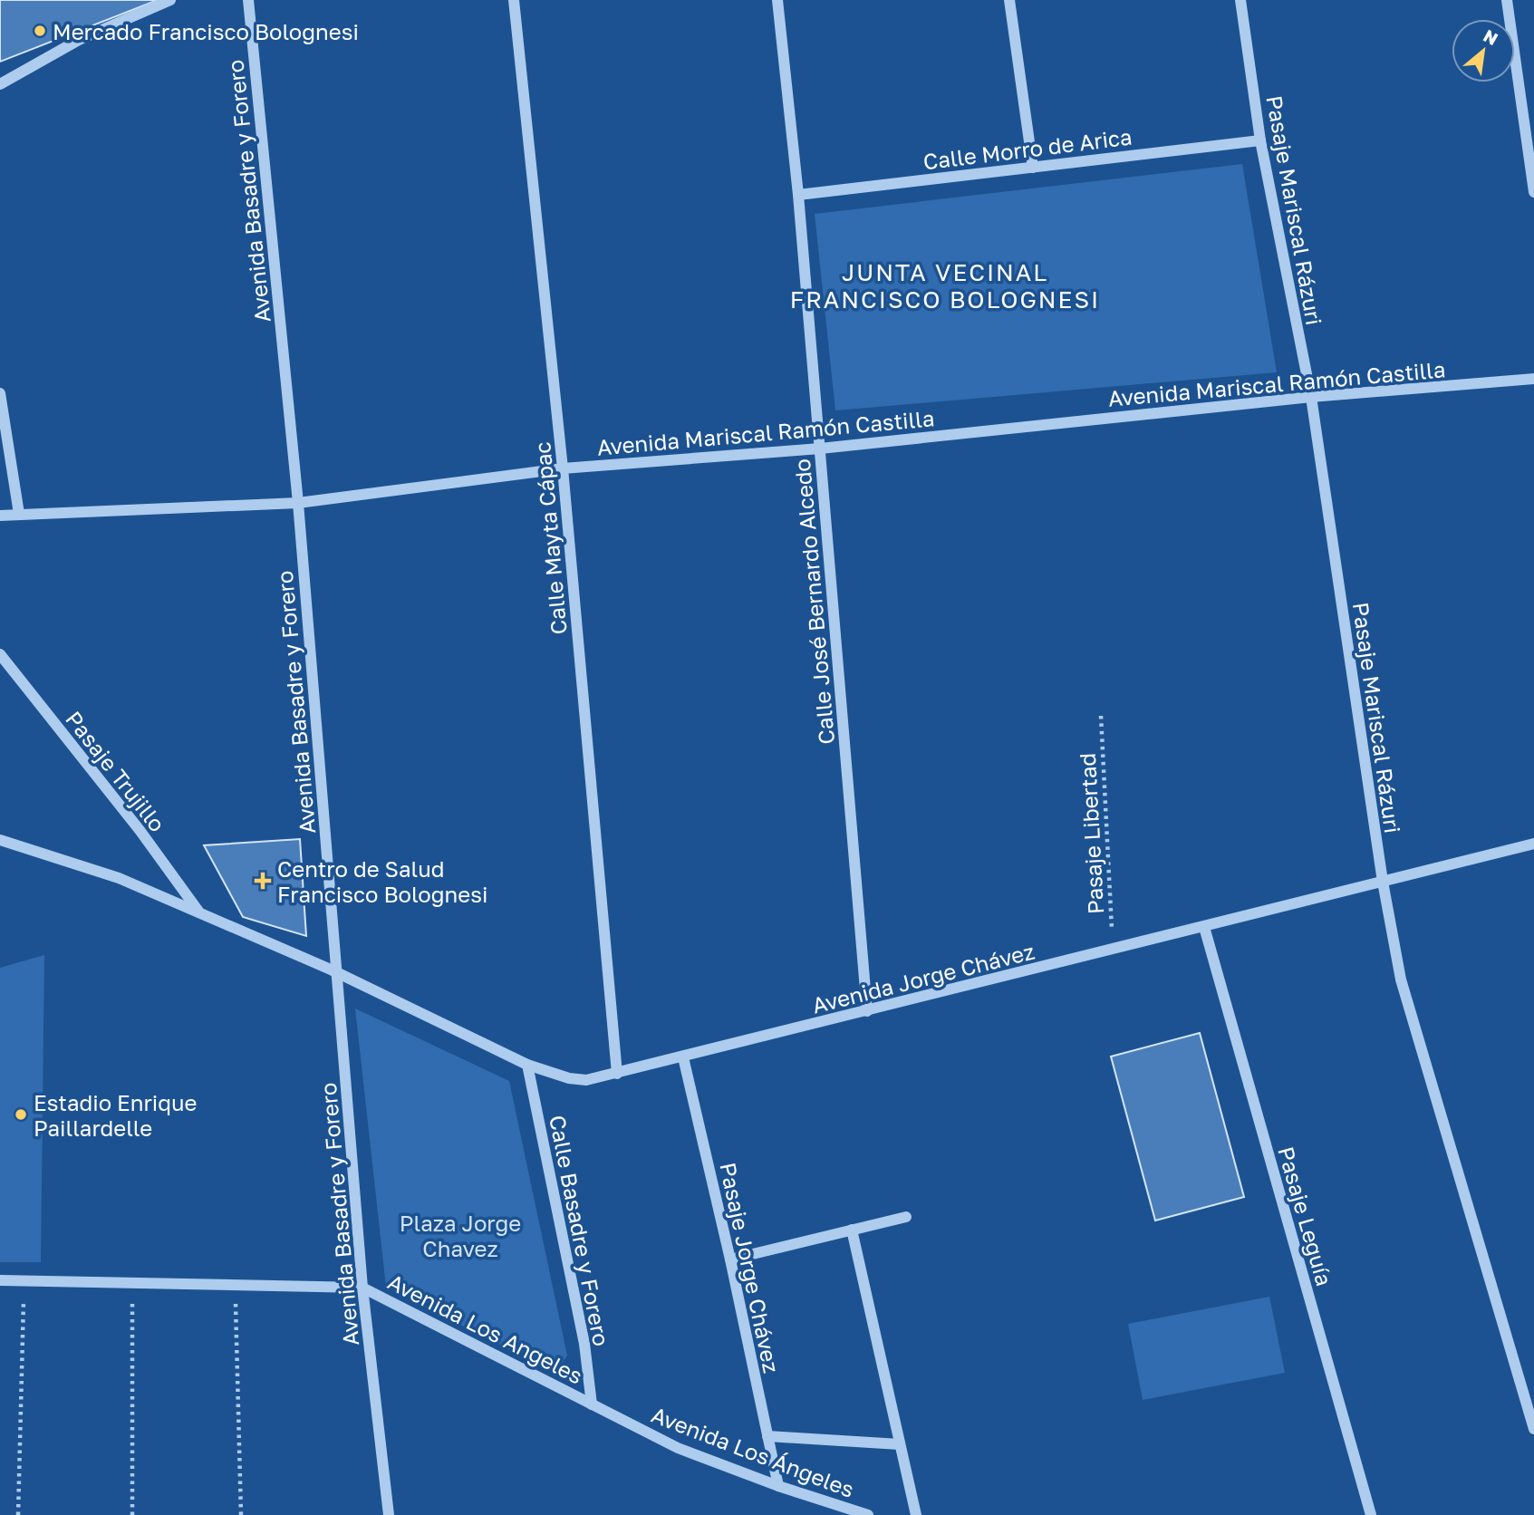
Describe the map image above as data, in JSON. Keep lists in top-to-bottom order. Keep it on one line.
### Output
{"streets":{"street":["Calle Morro de Arica","Avenida Basadre y Forero","Pasaje Mariscal Rázuri","Avenida Mariscal Ramón Castilla","Calle Mayta Cápac","Calle José Bernardo Alcedo","Pasaje Trujillo","Avenida Jorge Chávez","Pasaje Leguía","Calle Basadre y Forero","Pasaje Jorge Chávez","Avenida Los Angeles","Avenida Los Ángeles"],"path":["Pasaje Libertad"]},"crossings":[["Calle Morro de Arica","Pasaje Mariscal Rázuri"],["Calle Morro de Arica","Calle José Bernardo Alcedo"],["Avenida Basadre y Forero","Avenida Mariscal Ramón Castilla"],["Avenida Basadre y Forero","Avenida Jorge Chávez"],["Avenida Basadre y Forero","Avenida Los Angeles"],["Pasaje Mariscal Rázuri","Avenida Mariscal Ramón Castilla"],["Pasaje Mariscal Rázuri","Avenida Jorge Chávez"],["Avenida Mariscal Ramón Castilla","Calle Mayta Cápac"],["Avenida Mariscal Ramón Castilla","Calle José Bernardo Alcedo"],["Calle Mayta Cápac","Avenida Jorge Chávez"],["Calle José Bernardo Alcedo","Avenida Jorge Chávez"],["Pasaje Trujillo","Avenida Jorge Chávez"],["Pasaje Libertad","Avenida Jorge Chávez"],["Avenida Jorge Chávez","Pasaje Leguía"],["Avenida Jorge Chávez","Calle Basadre y Forero"],["Avenida Jorge Chávez","Pasaje Jorge Chávez"],["Calle Basadre y Forero","Avenida Los Angeles"],["Calle Basadre y Forero","Avenida Los Ángeles"],["Pasaje Jorge Chávez","Avenida Los Ángeles"],["Avenida Los Angeles","Avenida Los Ángeles"]],"districts":["JUNTA VECINAL FRANCISCO BOLOGNESI"],"parks":["Plaza Jorge Chavez"],"places":{"other":["Mercado Francisco Bolognesi","Estadio Enrique Paillardelle"],"health":["Centro de Salud Francisco Bolognesi"]},"north":"top right"}
